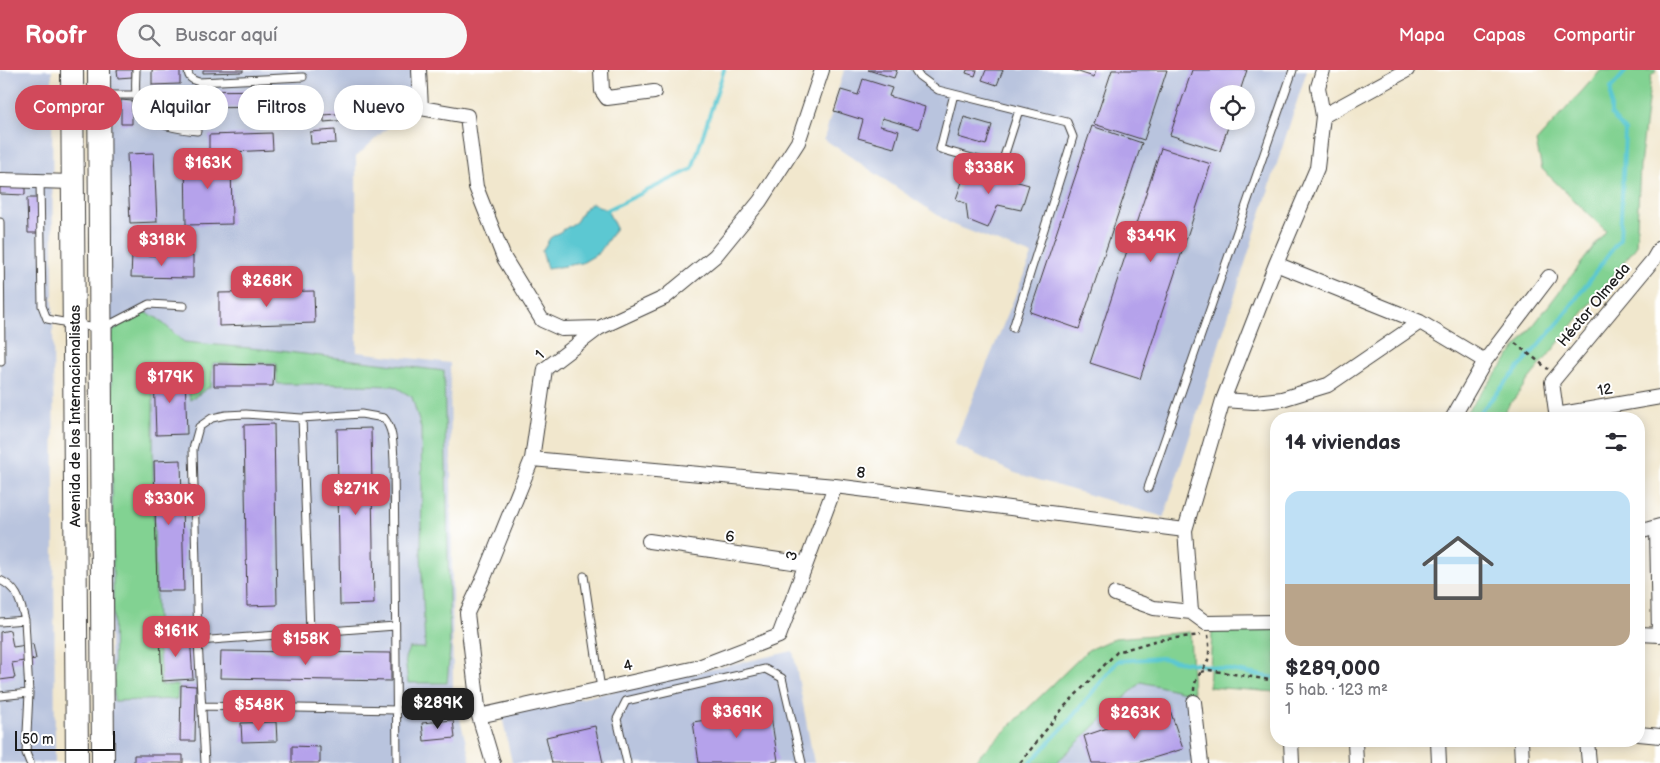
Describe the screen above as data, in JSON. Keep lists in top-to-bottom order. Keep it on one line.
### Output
{"streets":{"highway":["Avenida de los Internacionalistas"],"street":["Héctor Olmeda","1","12","8","6","3","4"]},"crossings":[["1","8"],["1","4"],["8","3"],["6","3"],["3","4"]],"scale_bar":"50 m","page":{"header":"Roofr","search":"Buscar aquí","nav":["Mapa","Capas","Compartir"],"chip":["Comprar","Alquilar","Filtros","Nuevo"],"price":["$163K","$338K","$349K","$318K","$268K","$179K","$271K","$330K","$161K","$158K","$289K","$548K","$369K","$263K"],"heading":"14 viviendas","list":[{"name":"$289,000","note":"5 hab. · 123 m² · 1"}],"scale":"50 m"}}
